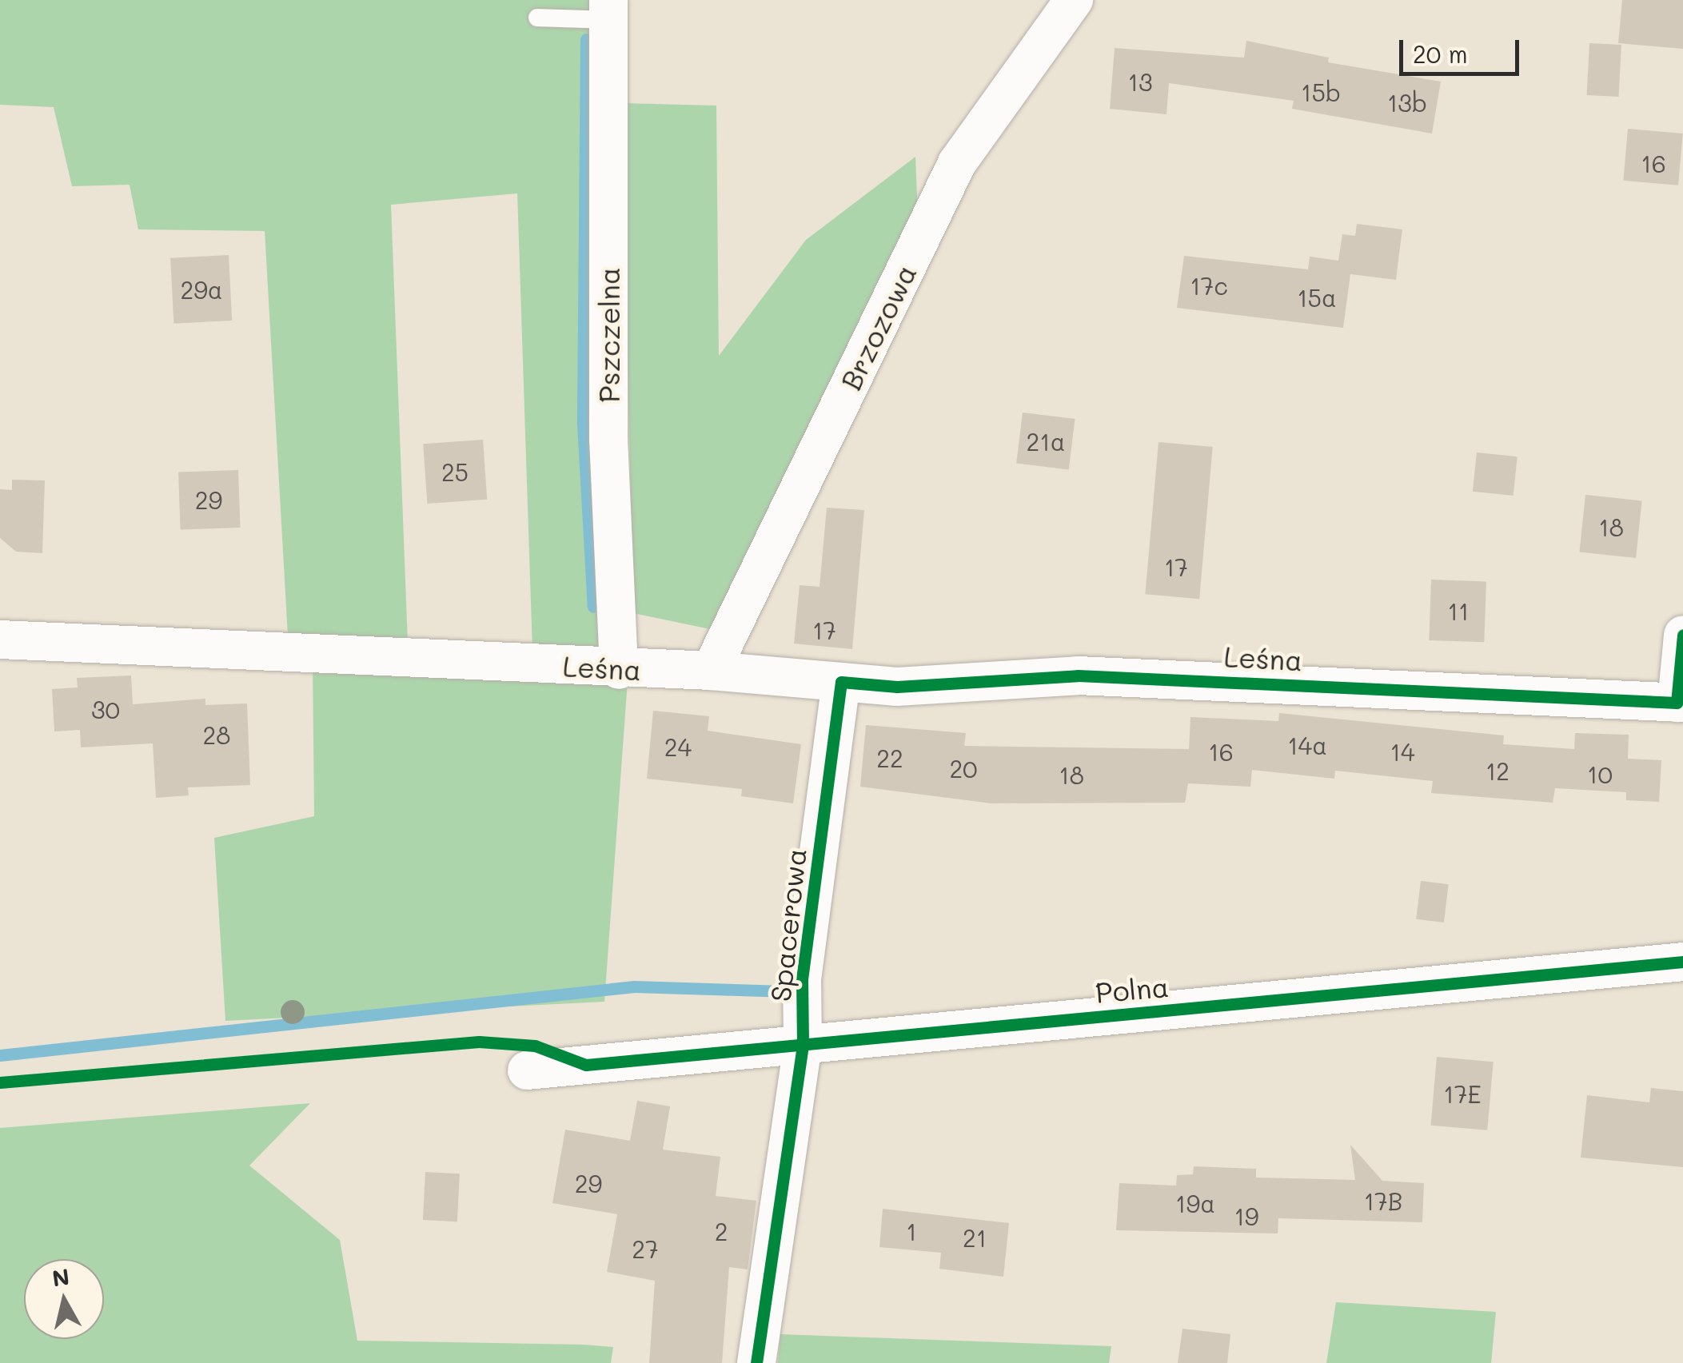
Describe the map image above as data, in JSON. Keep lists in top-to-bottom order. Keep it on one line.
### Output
{"streets":{"street":["Brzozowa","Pszczelna","Leśna","Spacerowa","Polna"]},"crossings":[["Brzozowa","Leśna"],["Pszczelna","Leśna"],["Leśna","Spacerowa"],["Spacerowa","Polna"]],"house_numbers":["13","15b","13b","16","17c","29a","15a","21a","25","29","18","17","11","17","30","28","14a","24","16","14","22","20","12","10","18","17E","29","17B","19a","19","2","1","21","27"],"scale_bar":"20 m","north":"top"}
